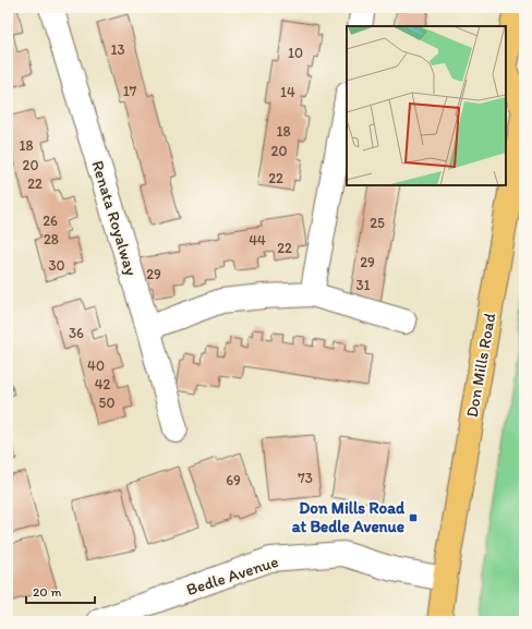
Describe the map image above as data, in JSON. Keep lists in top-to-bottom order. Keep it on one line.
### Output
{"streets":{"main road":["Don Mills Road"],"street":["Renata Royalway","Bedle Avenue"]},"crossings":[["Don Mills Road","Bedle Avenue"]],"places":{"transit":["Don Mills Road at Bedle Avenue"]},"house_numbers":["13","10","17","14","18","18","20","20","22","22","26","25","28","44","22","29","30","29","31","36","40","42","50","73","69"],"scale_bar":"20 m"}
